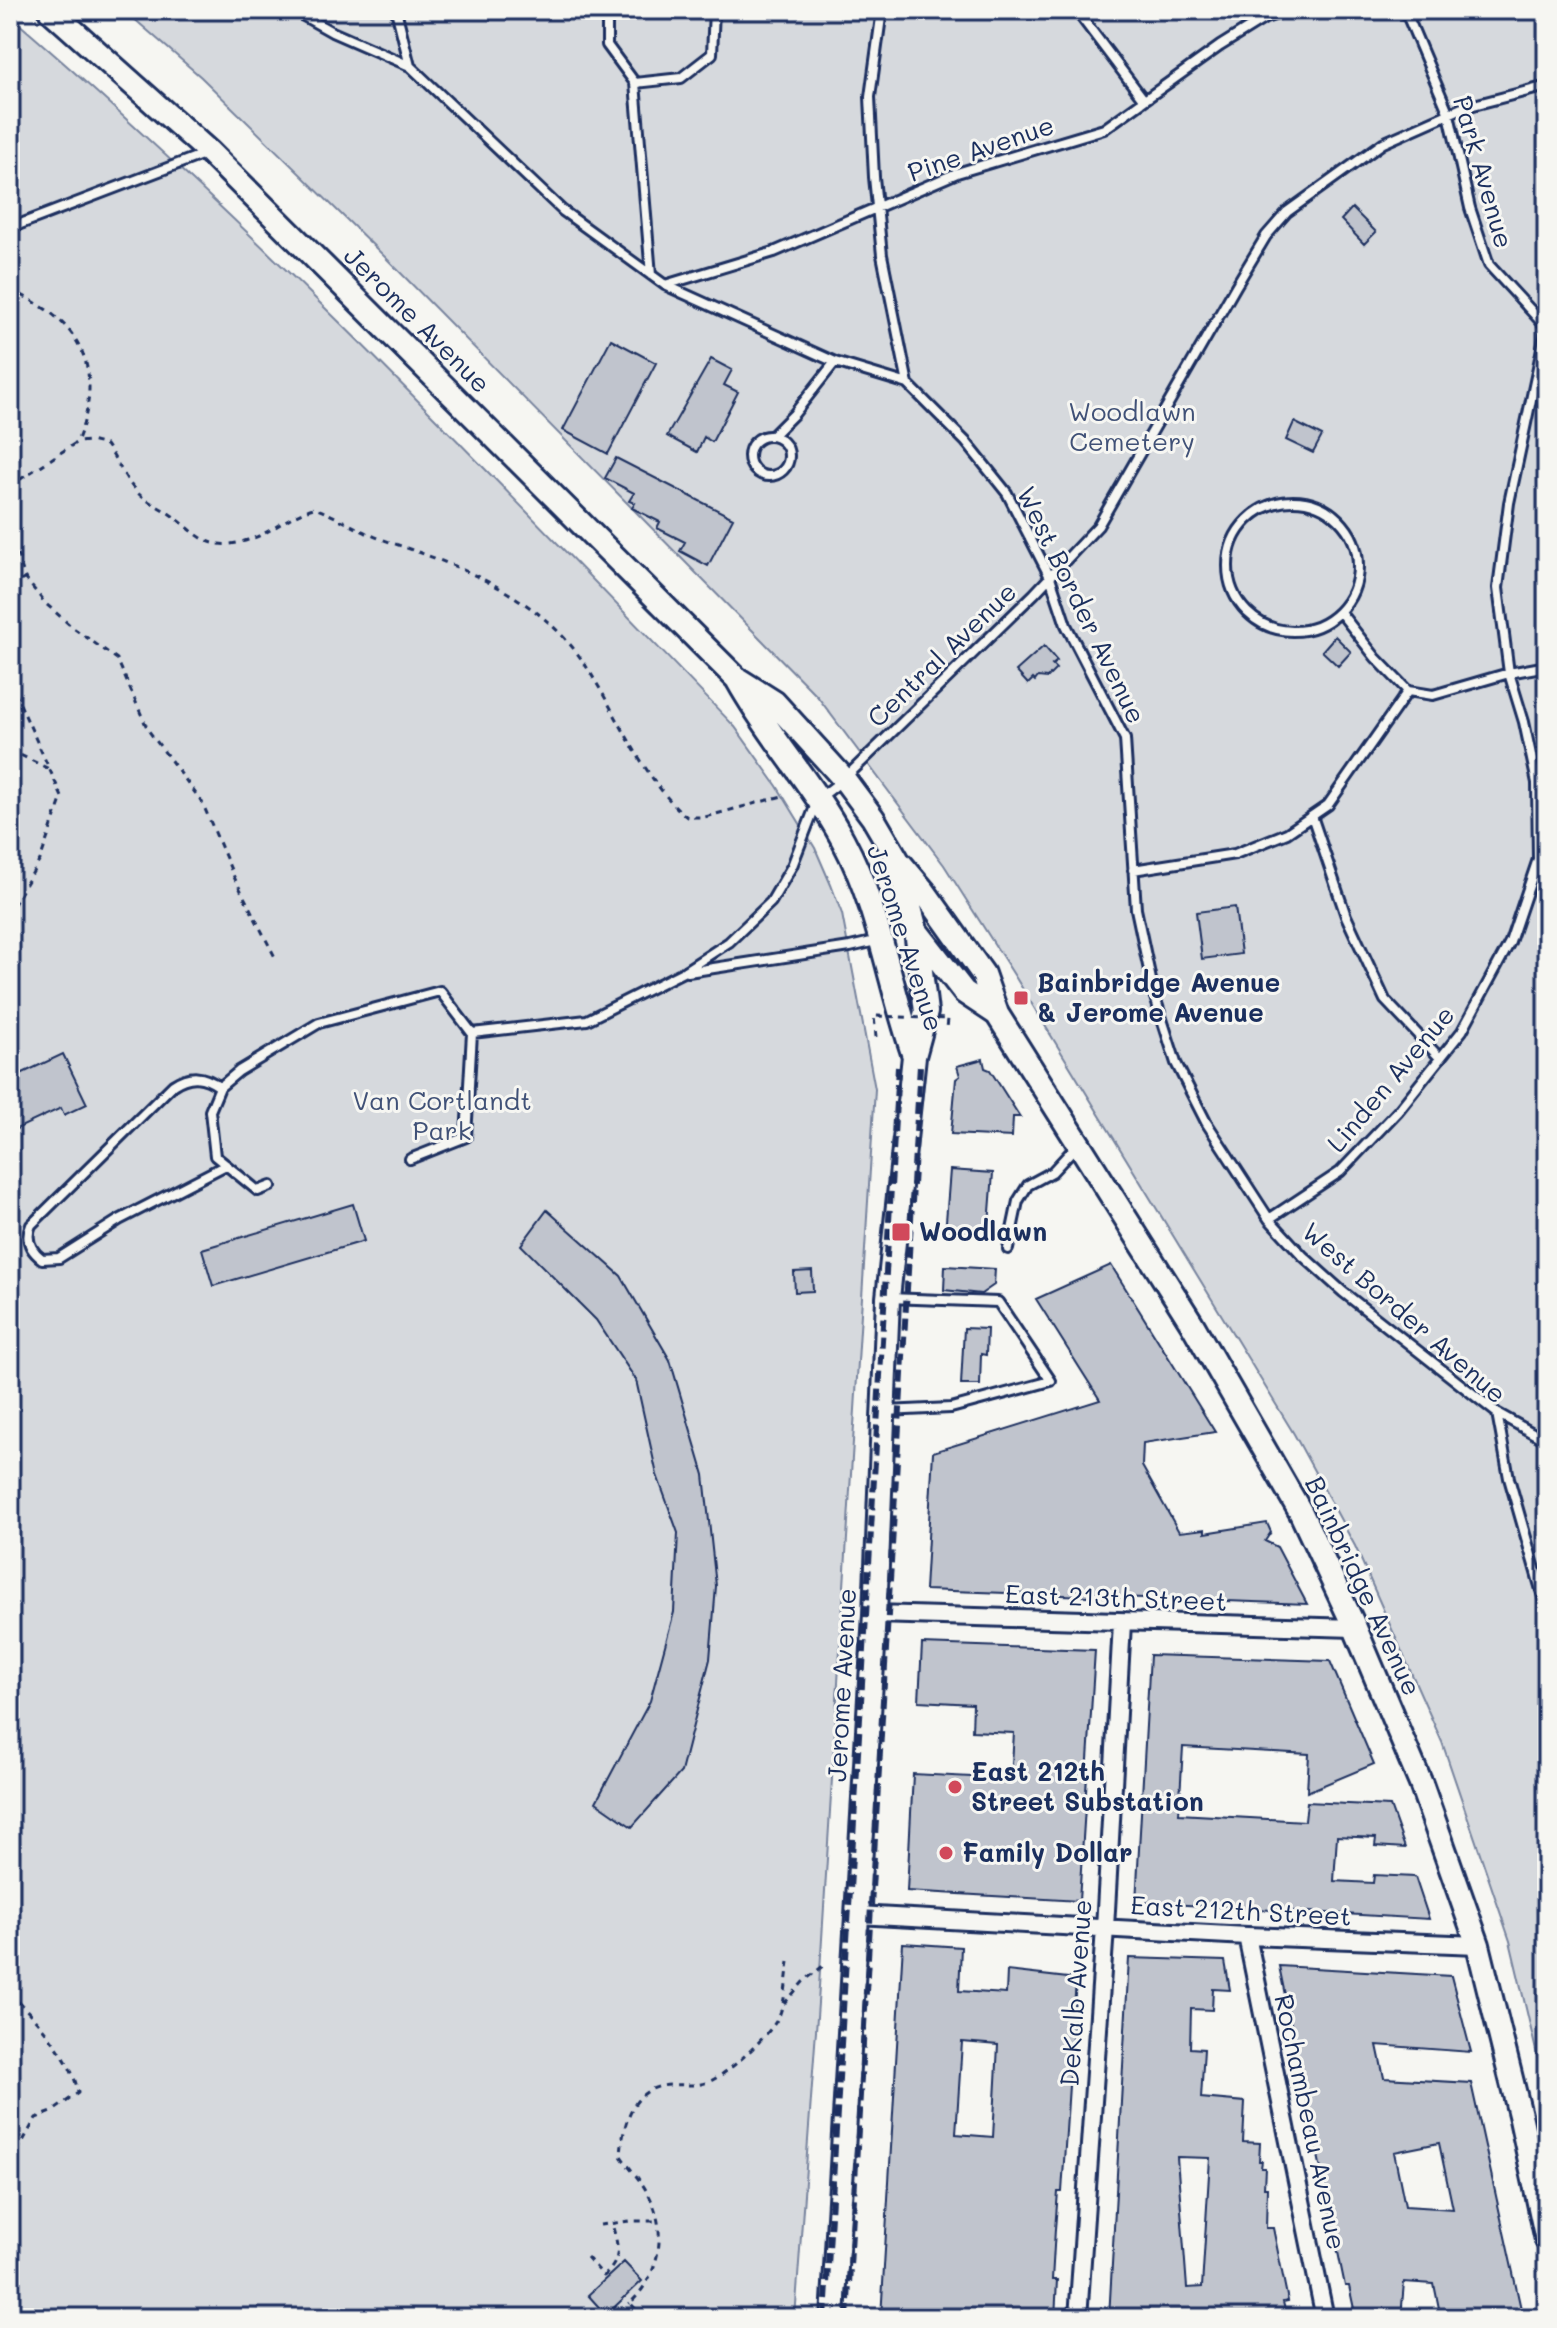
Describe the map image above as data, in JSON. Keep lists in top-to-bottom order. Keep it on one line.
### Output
{"streets":{"main road":["Jerome Avenue","Bainbridge Avenue"],"street":["East 213th Street","East 212th Street","DeKalb Avenue","Rochambeau Avenue"],"lane":["Pine Avenue","Park Avenue","West Border Avenue","Central Avenue","Linden Avenue"]},"crossings":[["Pine Avenue","West Border Avenue"],["Park Avenue","Central Avenue"],["Park Avenue","Linden Avenue"],["Jerome Avenue","Central Avenue"],["Jerome Avenue","Bainbridge Avenue"],["Jerome Avenue","East 213th Street"],["Jerome Avenue","East 212th Street"],["West Border Avenue","Central Avenue"],["West Border Avenue","Linden Avenue"],["Bainbridge Avenue","East 213th Street"],["Bainbridge Avenue","East 212th Street"],["East 213th Street","DeKalb Avenue"],["East 212th Street","DeKalb Avenue"],["East 212th Street","Rochambeau Avenue"]],"parks":["Woodlawn Cemetery","Van Cortlandt Park"],"places":{"transit":["Bainbridge Avenue & Jerome Avenue","Woodlawn"],"other":["East 212th Street Substation","Family Dollar"]}}
